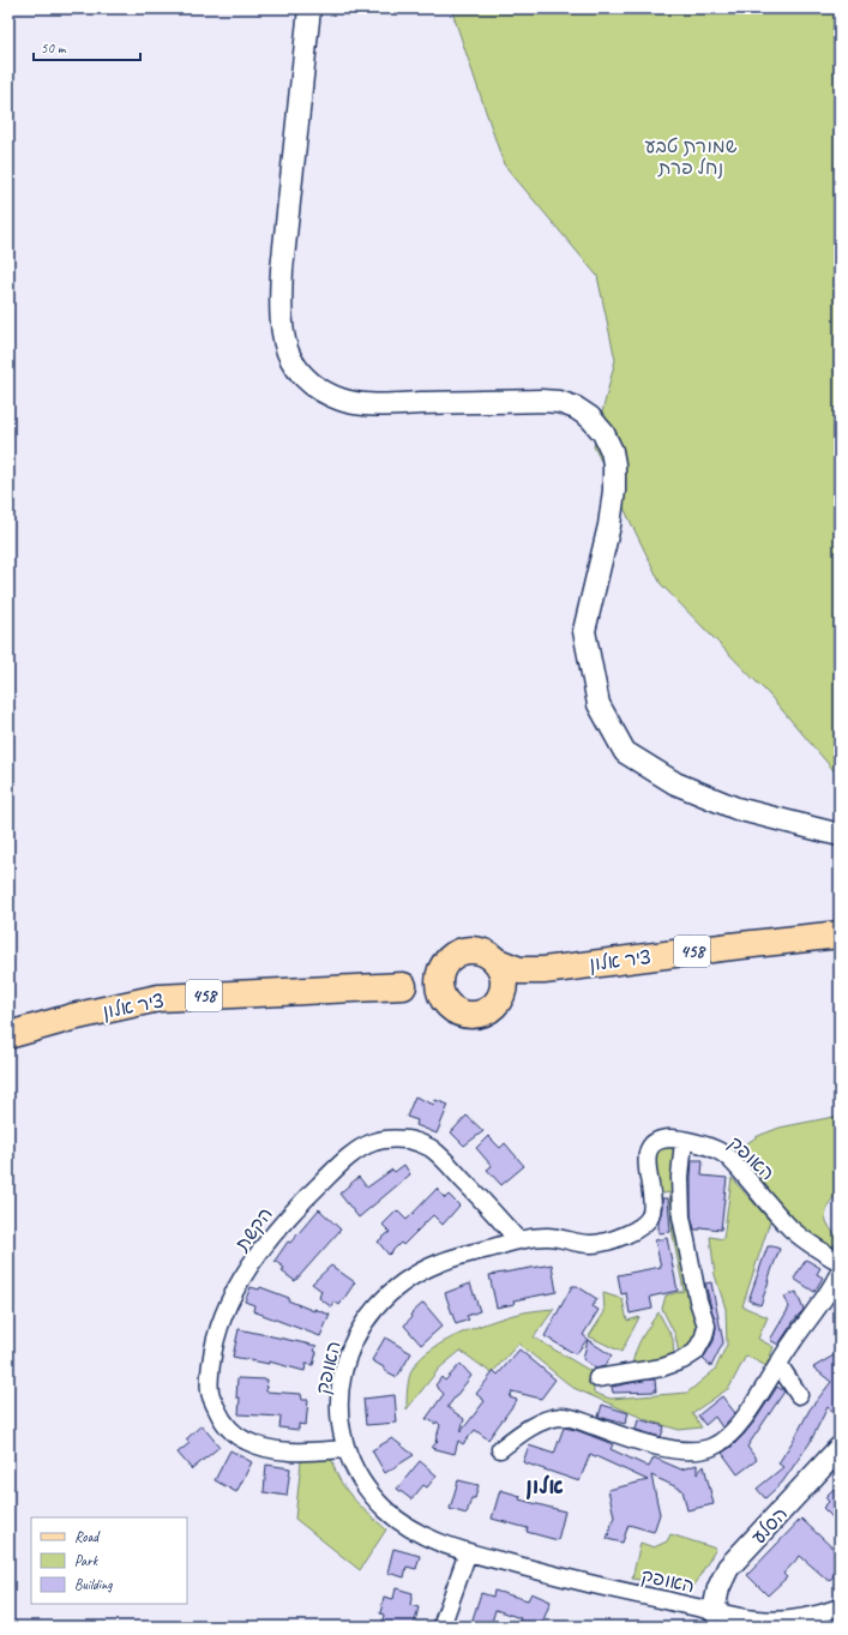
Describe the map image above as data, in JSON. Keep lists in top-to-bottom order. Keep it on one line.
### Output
{"streets":{"main road":["458","ציר אלון"],"street":["האופק","הקשת","הסלע"]},"crossings":[["האופק","הקשת"],["האופק","הסלע"]],"districts":["אלון"],"parks":["שמורת טבע נחל פרת"],"legend":["Road","Park","Building"],"scale_bar":"50 m"}
